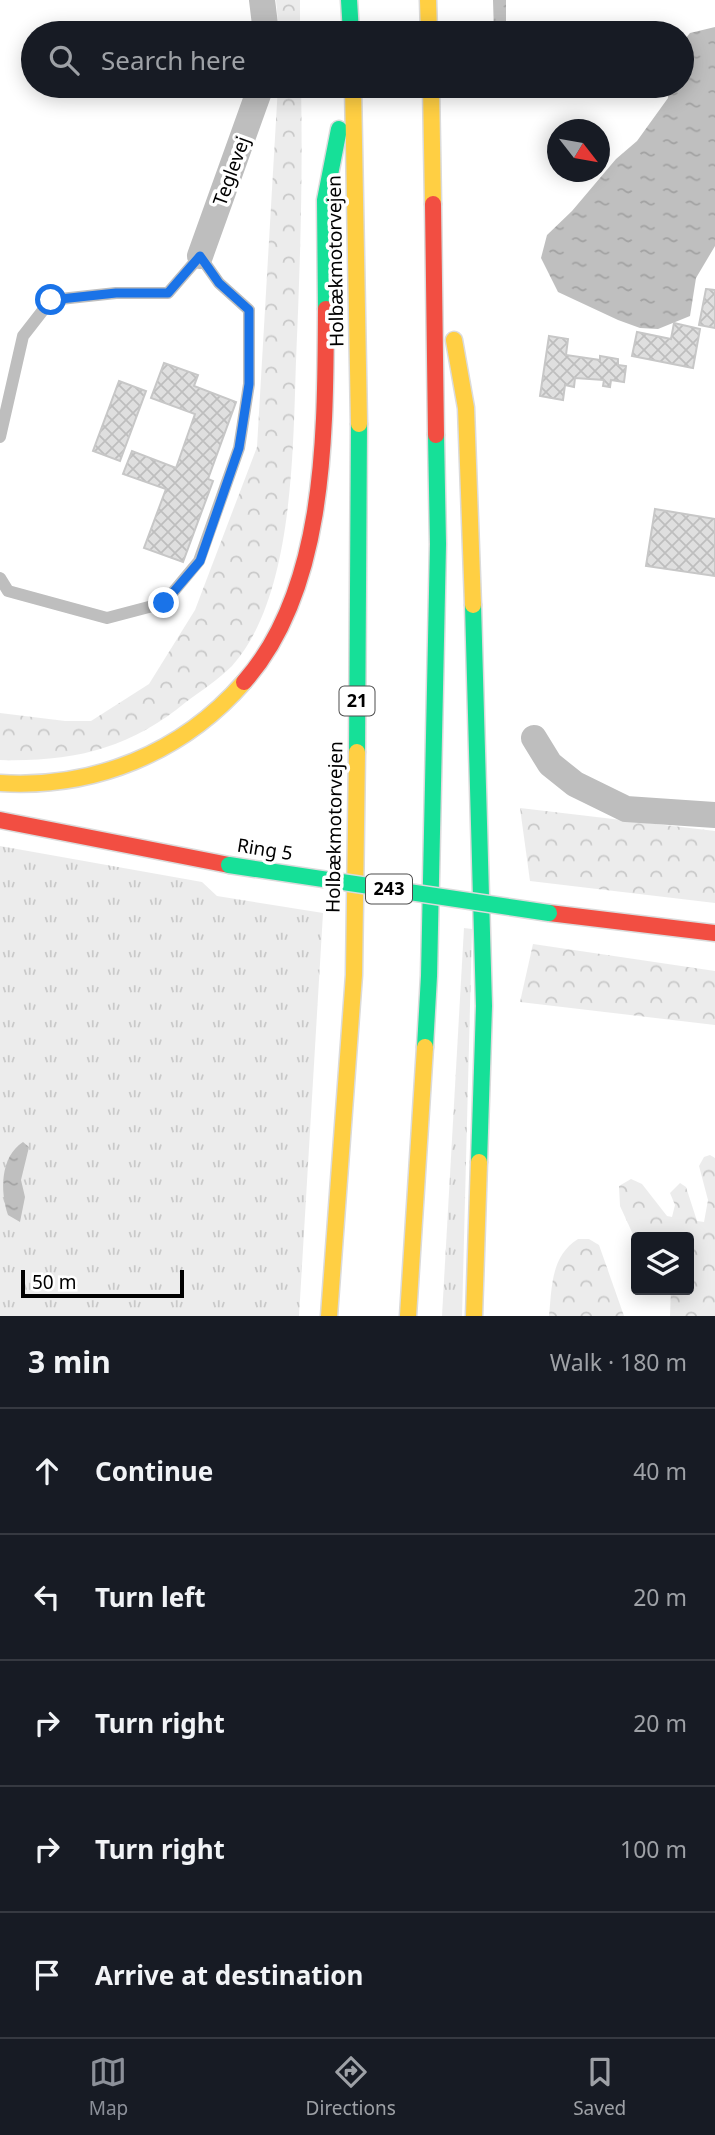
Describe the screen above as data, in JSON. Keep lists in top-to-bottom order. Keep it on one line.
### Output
{"streets":{"highway":["Holbækmotorvejen","21","Ring 5","243"],"street":["Teglevej"]},"scale_bar":"50 m","north":"bottom right","page":{"search":"Search here","scale":"50 m","heading":["3 min","Walk · 180 m"],"list":[["Continue","40 m"],["Turn left","20 m"],["Turn right","20 m"],["Turn right","100 m"],"Arrive at destination"],"nav":["Map","Directions","Saved"]}}
